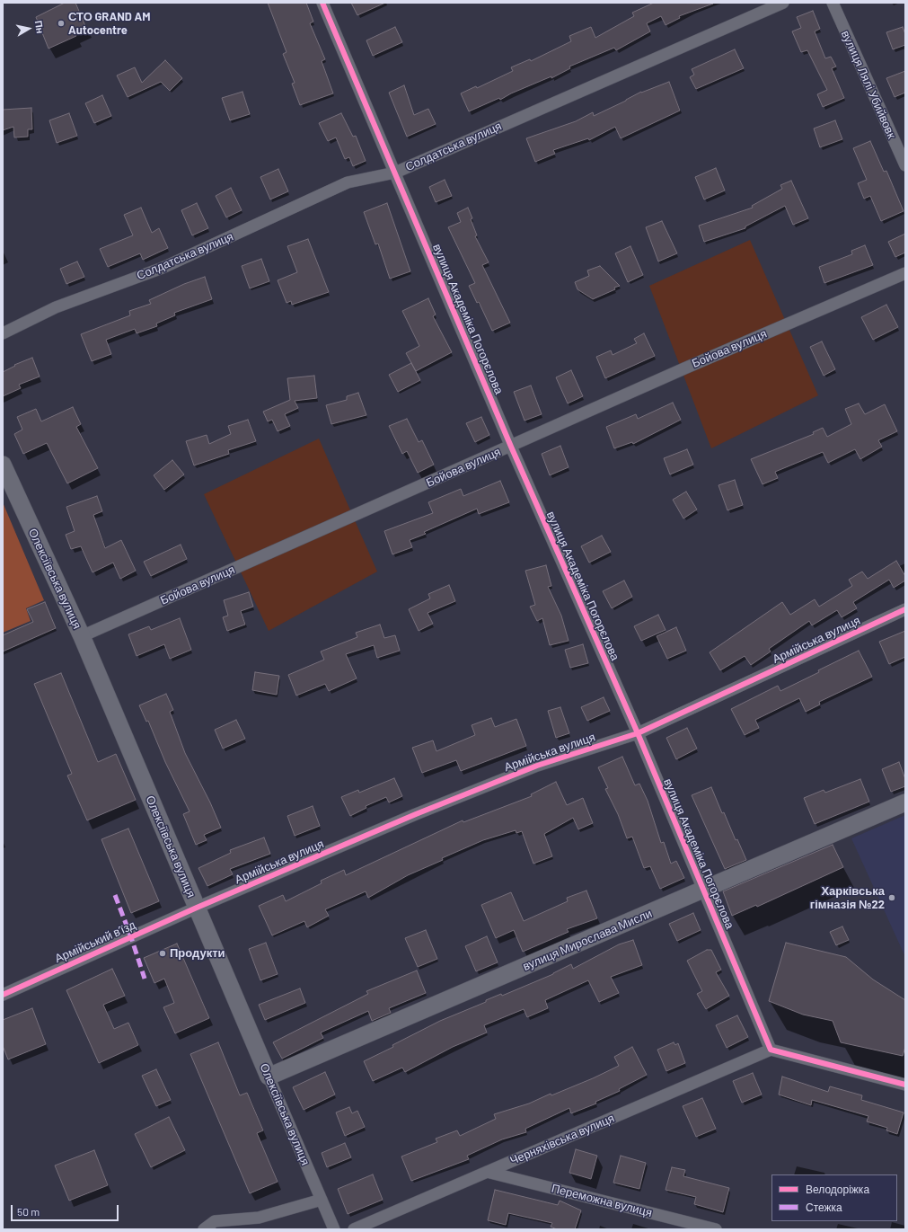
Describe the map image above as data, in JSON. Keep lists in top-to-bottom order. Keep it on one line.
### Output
{"streets":{"street":["вулиця Лялі Убийвовк","Солдатська вулиця","вулиця Академіка Погорєлова","Бойова вулиця","Олексіївська вулиця","Армійська вулиця","вулиця Мирослава Мисли","Армійський в’їзд","Черняхівська вулиця","Переможна вулиця"]},"crossings":[["Солдатська вулиця","вулиця Академіка Погорєлова"],["вулиця Академіка Погорєлова","Бойова вулиця"],["вулиця Академіка Погорєлова","Армійська вулиця"],["вулиця Академіка Погорєлова","вулиця Мирослава Мисли"],["вулиця Академіка Погорєлова","Черняхівська вулиця"],["Бойова вулиця","Олексіївська вулиця"],["Олексіївська вулиця","Армійська вулиця"],["Олексіївська вулиця","вулиця Мирослава Мисли"],["Олексіївська вулиця","Армійський в’їзд"],["Армійська вулиця","Армійський в’їзд"],["Черняхівська вулиця","Переможна вулиця"]],"places":["СТО GRAND AM Autocentre","Харківська гімназія №22","Продукти"],"legend":["Велодоріжка","Стежка"],"scale_bar":"50 m","north":"right"}
